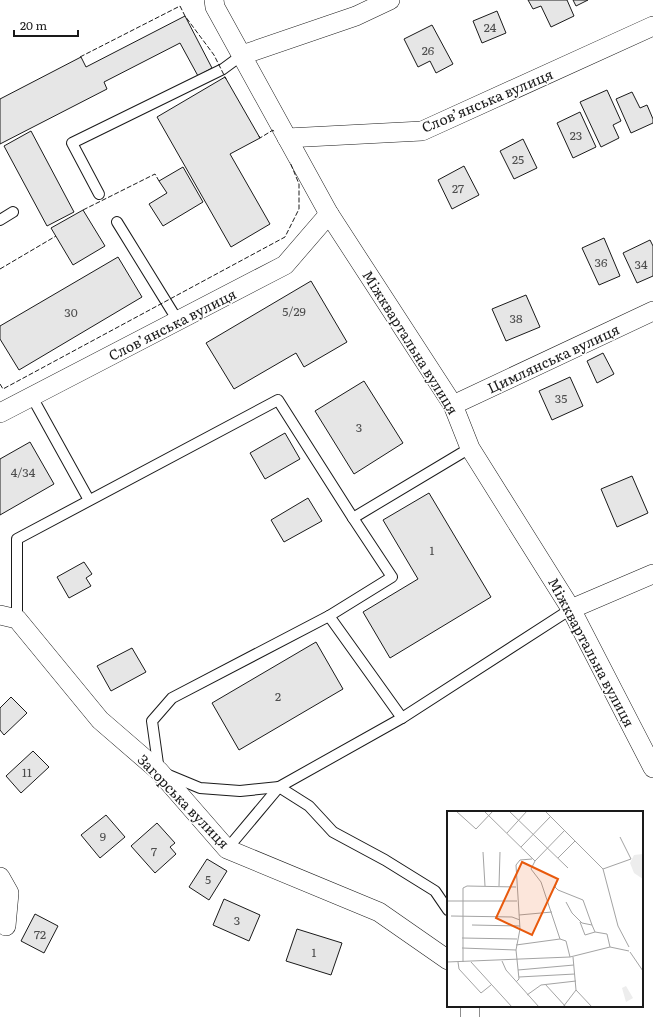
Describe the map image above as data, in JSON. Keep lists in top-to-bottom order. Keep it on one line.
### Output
{"streets":{"street":["Слов’янська вулиця","Міжквартальна вулиця","Цимлянська вулиця","Загорська вулиця"]},"crossings":[["Слов’янська вулиця","Міжквартальна вулиця"],["Міжквартальна вулиця","Цимлянська вулиця"]],"house_numbers":["24","26","23","25","27","36","34","5/29","30","38","35","3","4/34","1","2","11","9","7","5","3","72","1"],"scale_bar":"20 m"}
